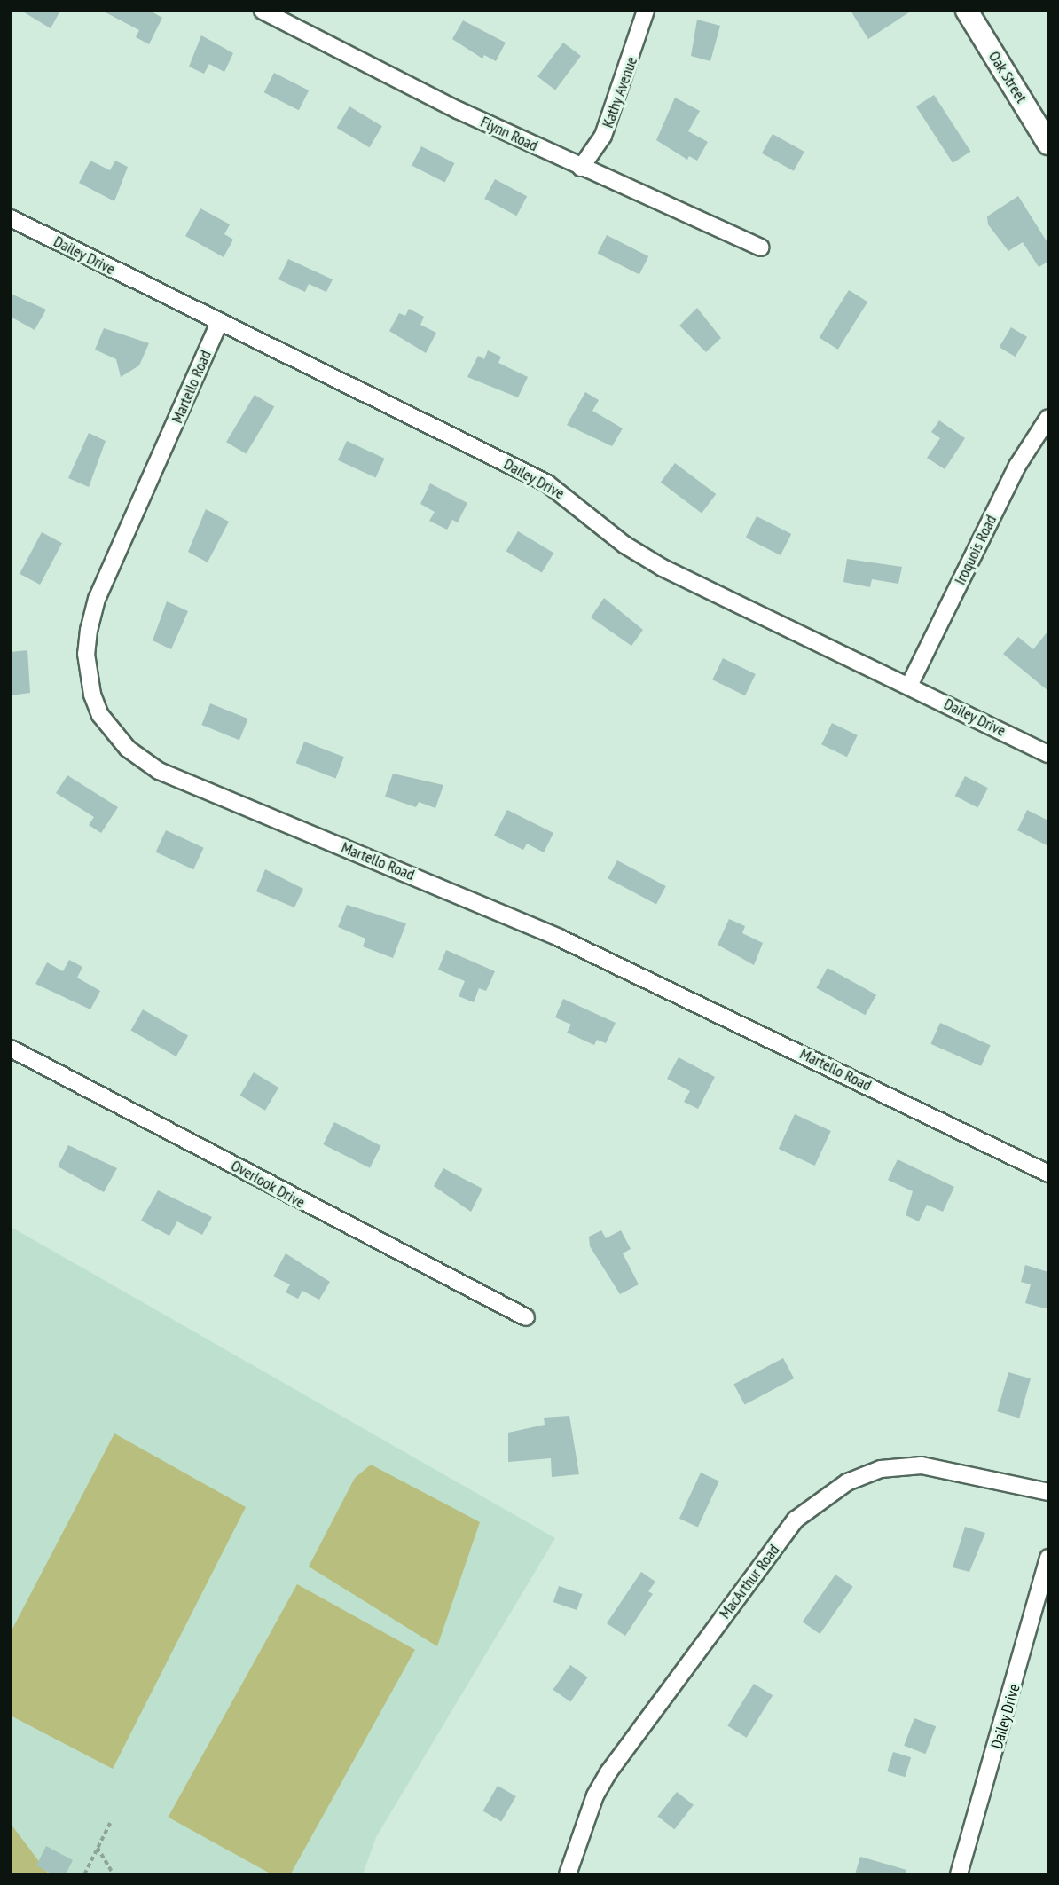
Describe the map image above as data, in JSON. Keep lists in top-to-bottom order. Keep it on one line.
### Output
{"streets":{"main road":["Oak Street"],"street":["Kathy Avenue","Flynn Road","Dailey Drive","Martello Road","Iroquois Road","Overlook Drive","MacArthur Road"]},"crossings":[["Kathy Avenue","Flynn Road"],["Dailey Drive","Martello Road"],["Dailey Drive","Iroquois Road"]]}
